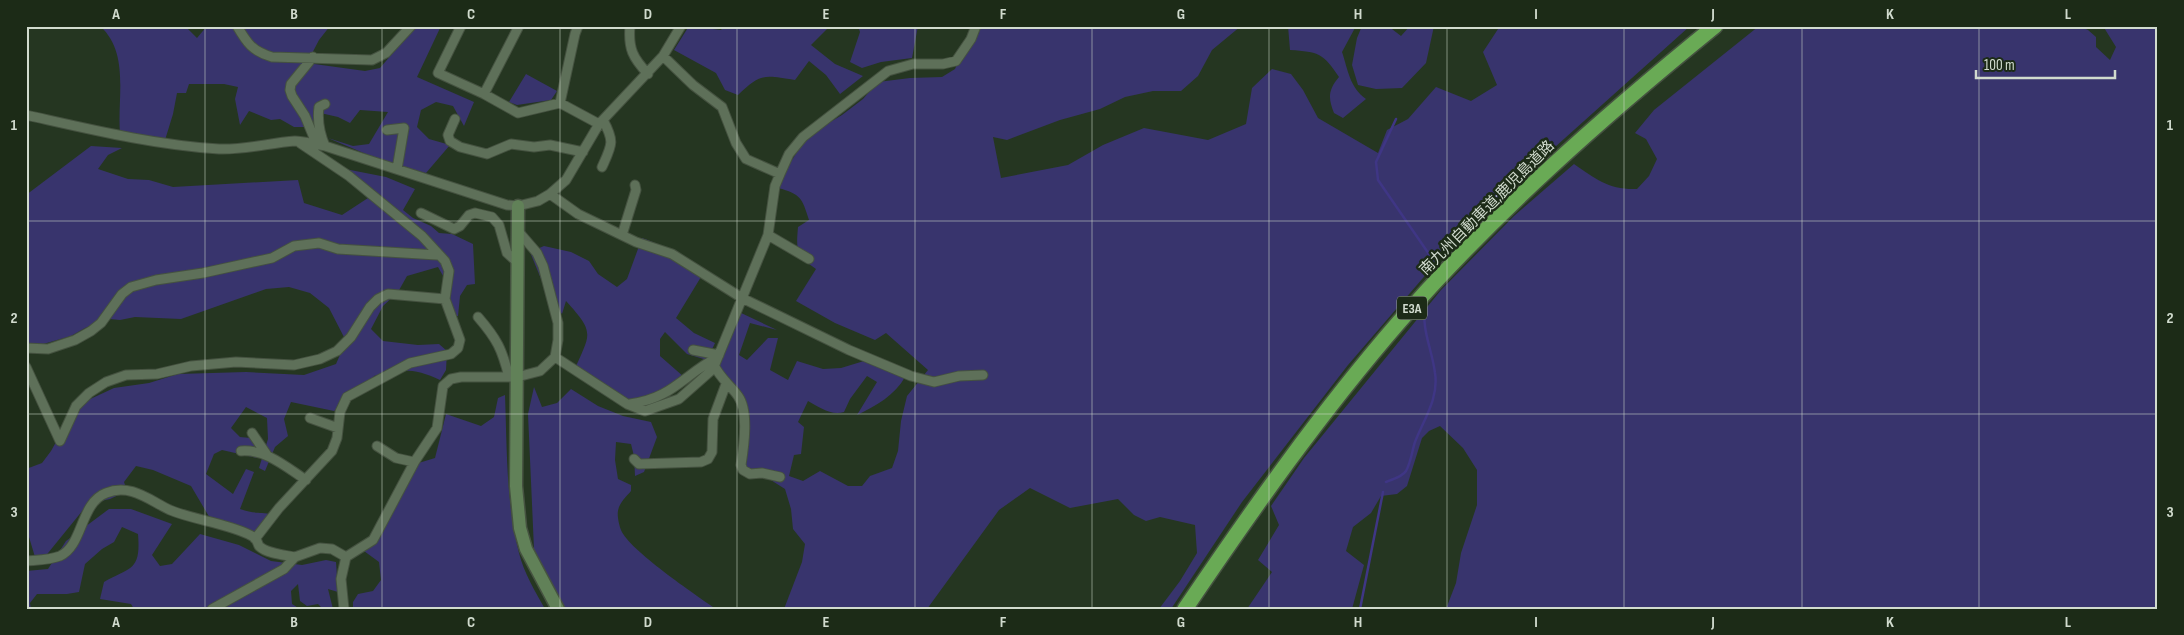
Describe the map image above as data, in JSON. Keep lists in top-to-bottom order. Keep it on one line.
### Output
{"streets":{"highway":["南九州自動車道;鹿児島道路","E3A"]},"scale_bar":"100 m","grid":{"columns":["A","B","C","D","E","F","G","H","I","J","K","L"],"rows":["1","2","3"]}}
